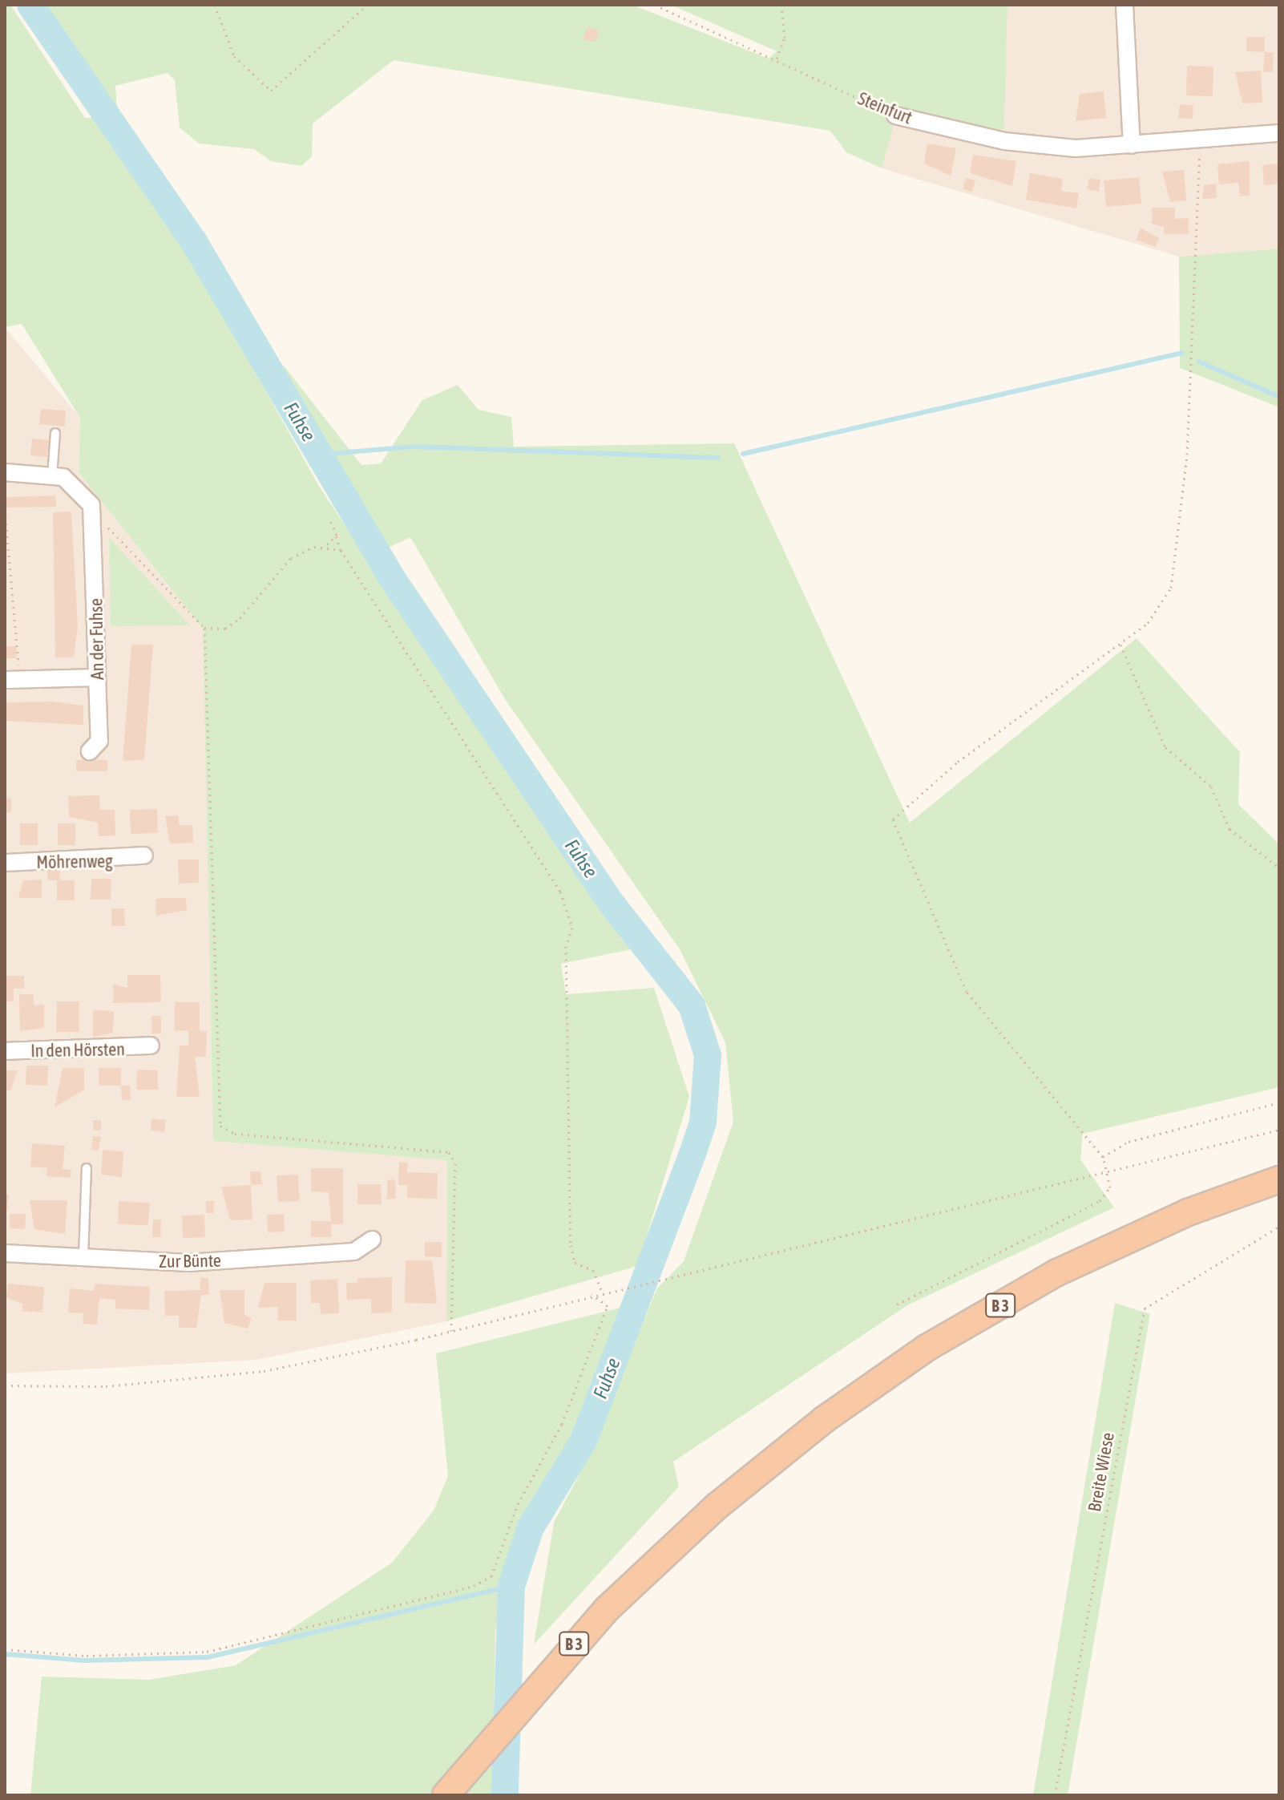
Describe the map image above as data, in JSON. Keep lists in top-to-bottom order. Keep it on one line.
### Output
{"streets":{"highway":["B 3"],"street":["Steinfurt","An der Fuhse","Möhrenweg","In den Hörsten","Zur Bünte"],"path":["Breite Wiese"]},"water":["Fuhse"]}
